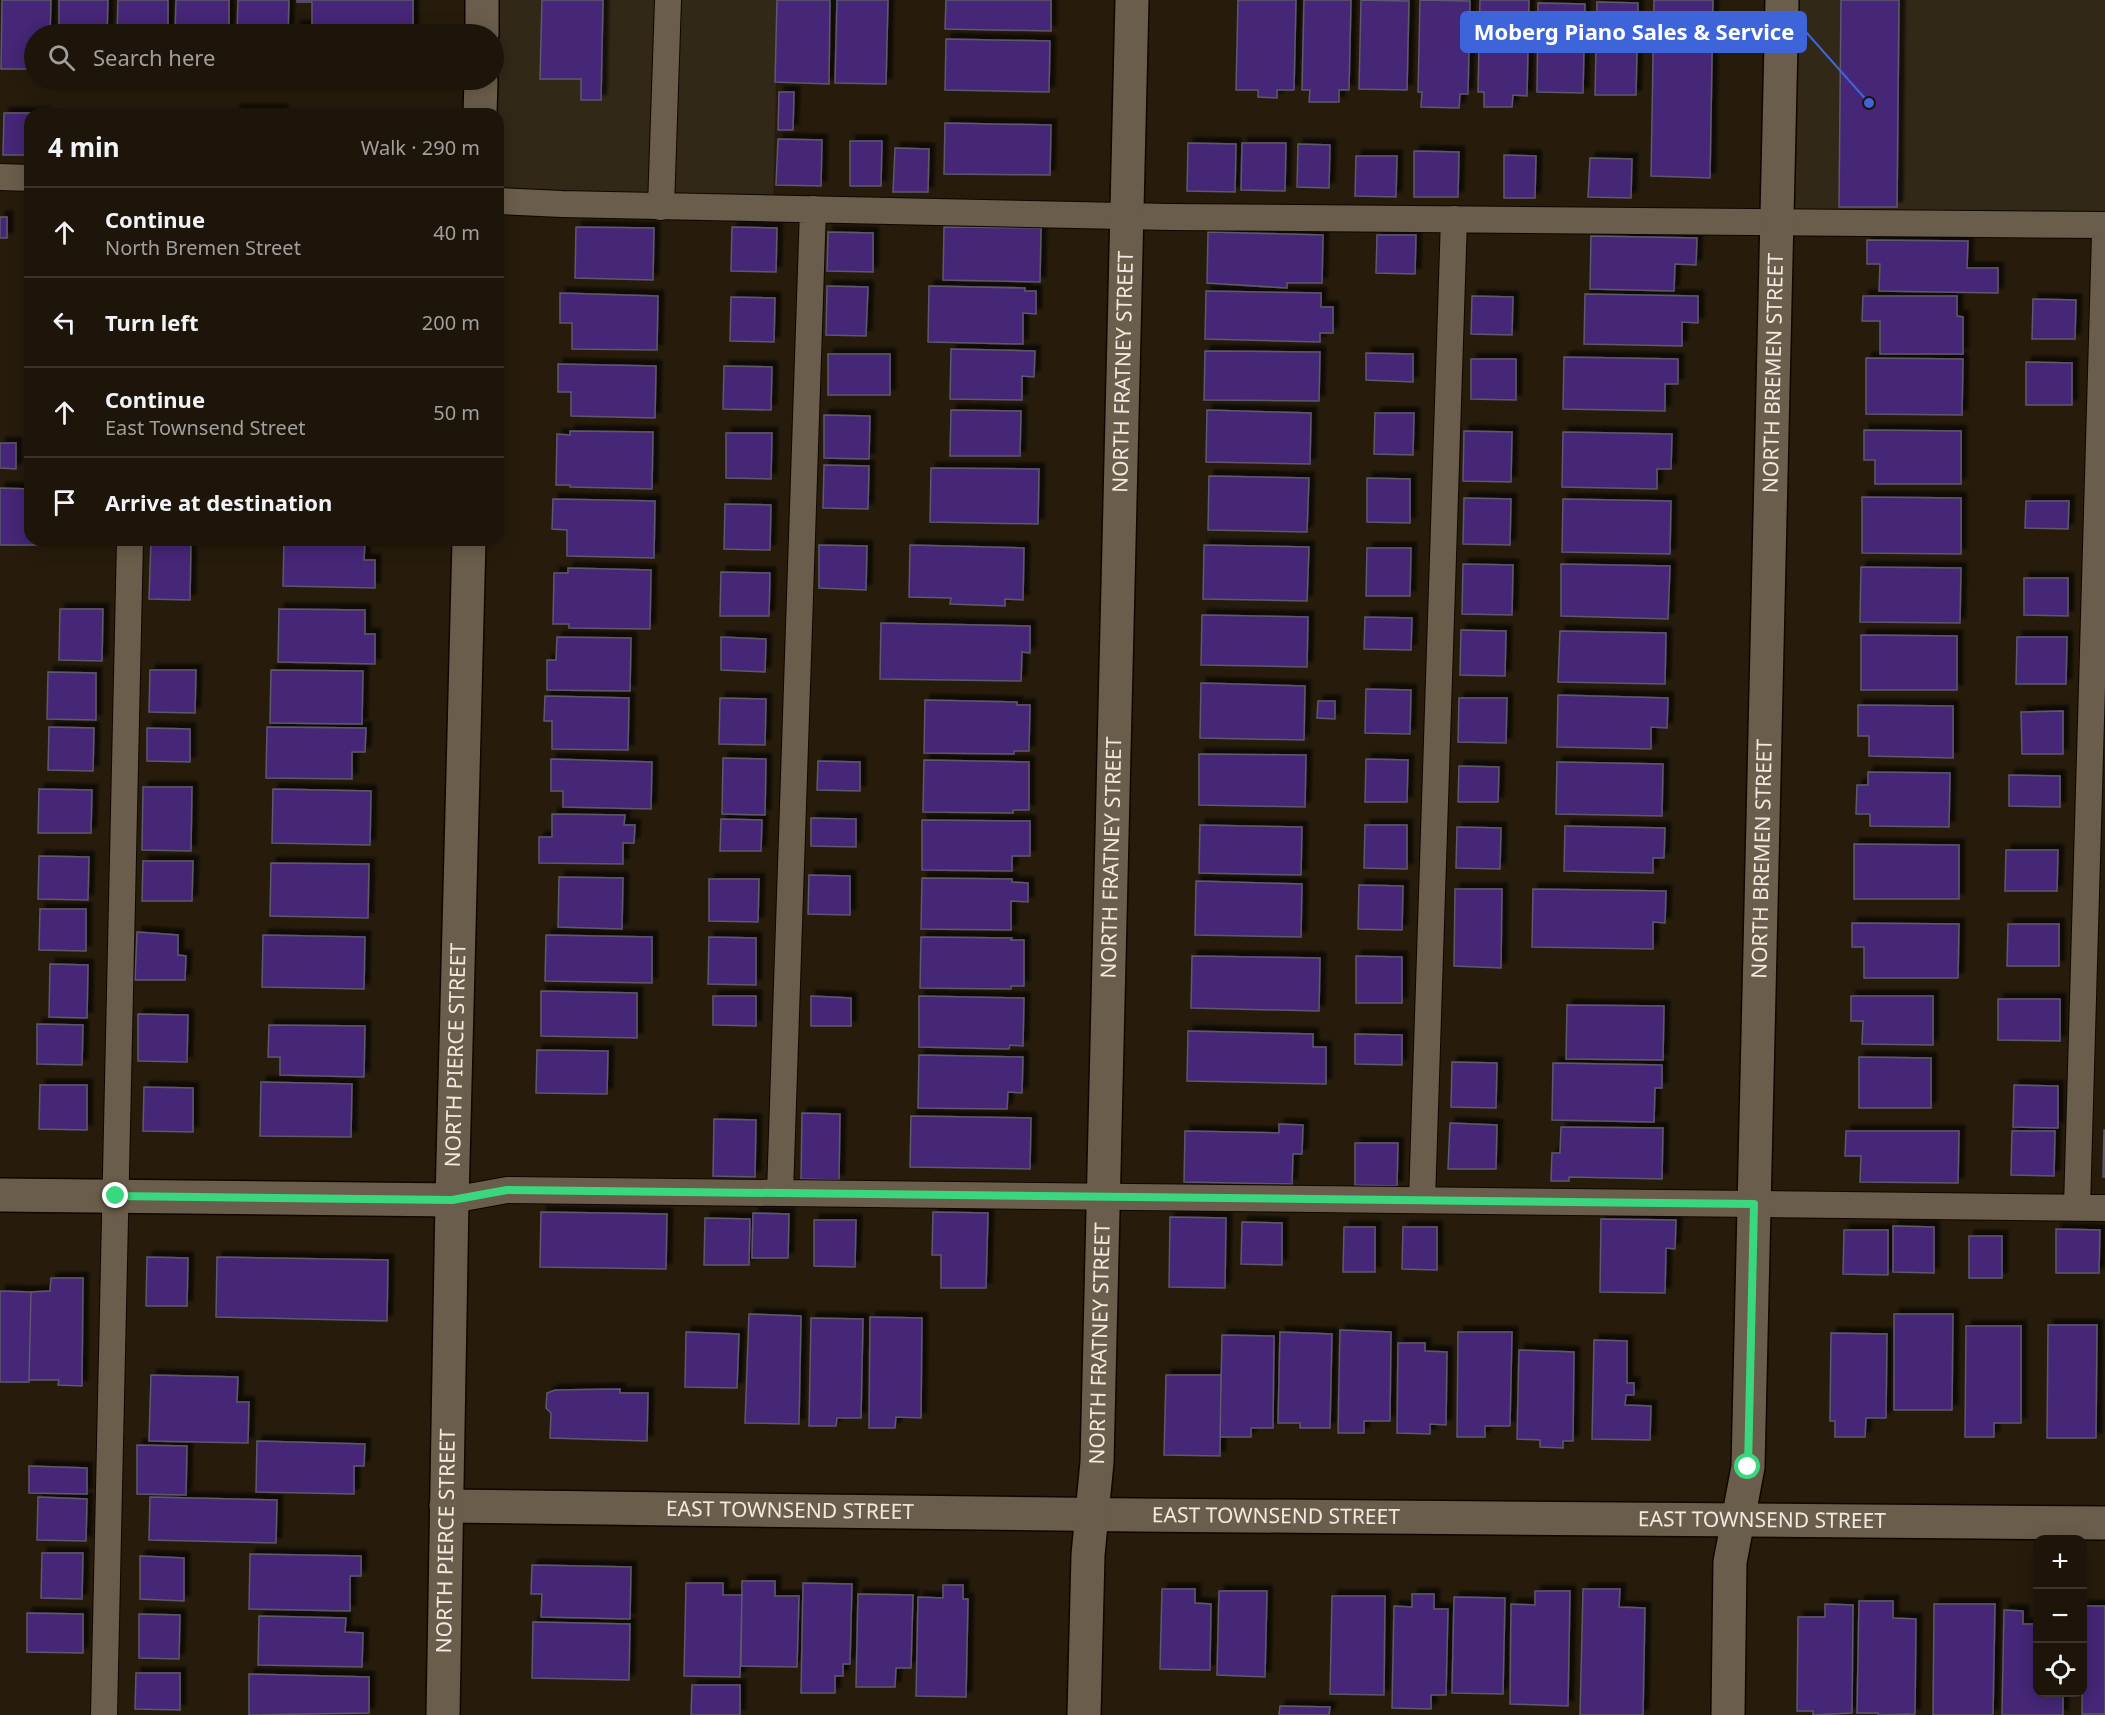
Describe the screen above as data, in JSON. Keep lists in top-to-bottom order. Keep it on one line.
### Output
{"streets":{"street":["NORTH FRATNEY STREET","NORTH BREMEN STREET","NORTH PIERCE STREET","EAST TOWNSEND STREET"]},"crossings":[["NORTH FRATNEY STREET","EAST TOWNSEND STREET"],["NORTH BREMEN STREET","EAST TOWNSEND STREET"],["NORTH PIERCE STREET","EAST TOWNSEND STREET"]],"places":["Moberg Piano Sales & Service"],"page":{"search":"Search here","heading":["4 min","Walk · 290 m"],"list":[["Continue","North Bremen Street","40 m"],["Turn left","200 m"],["Continue","East Townsend Street","50 m"],"Arrive at destination"],"map_buttons":["+","−"]}}
